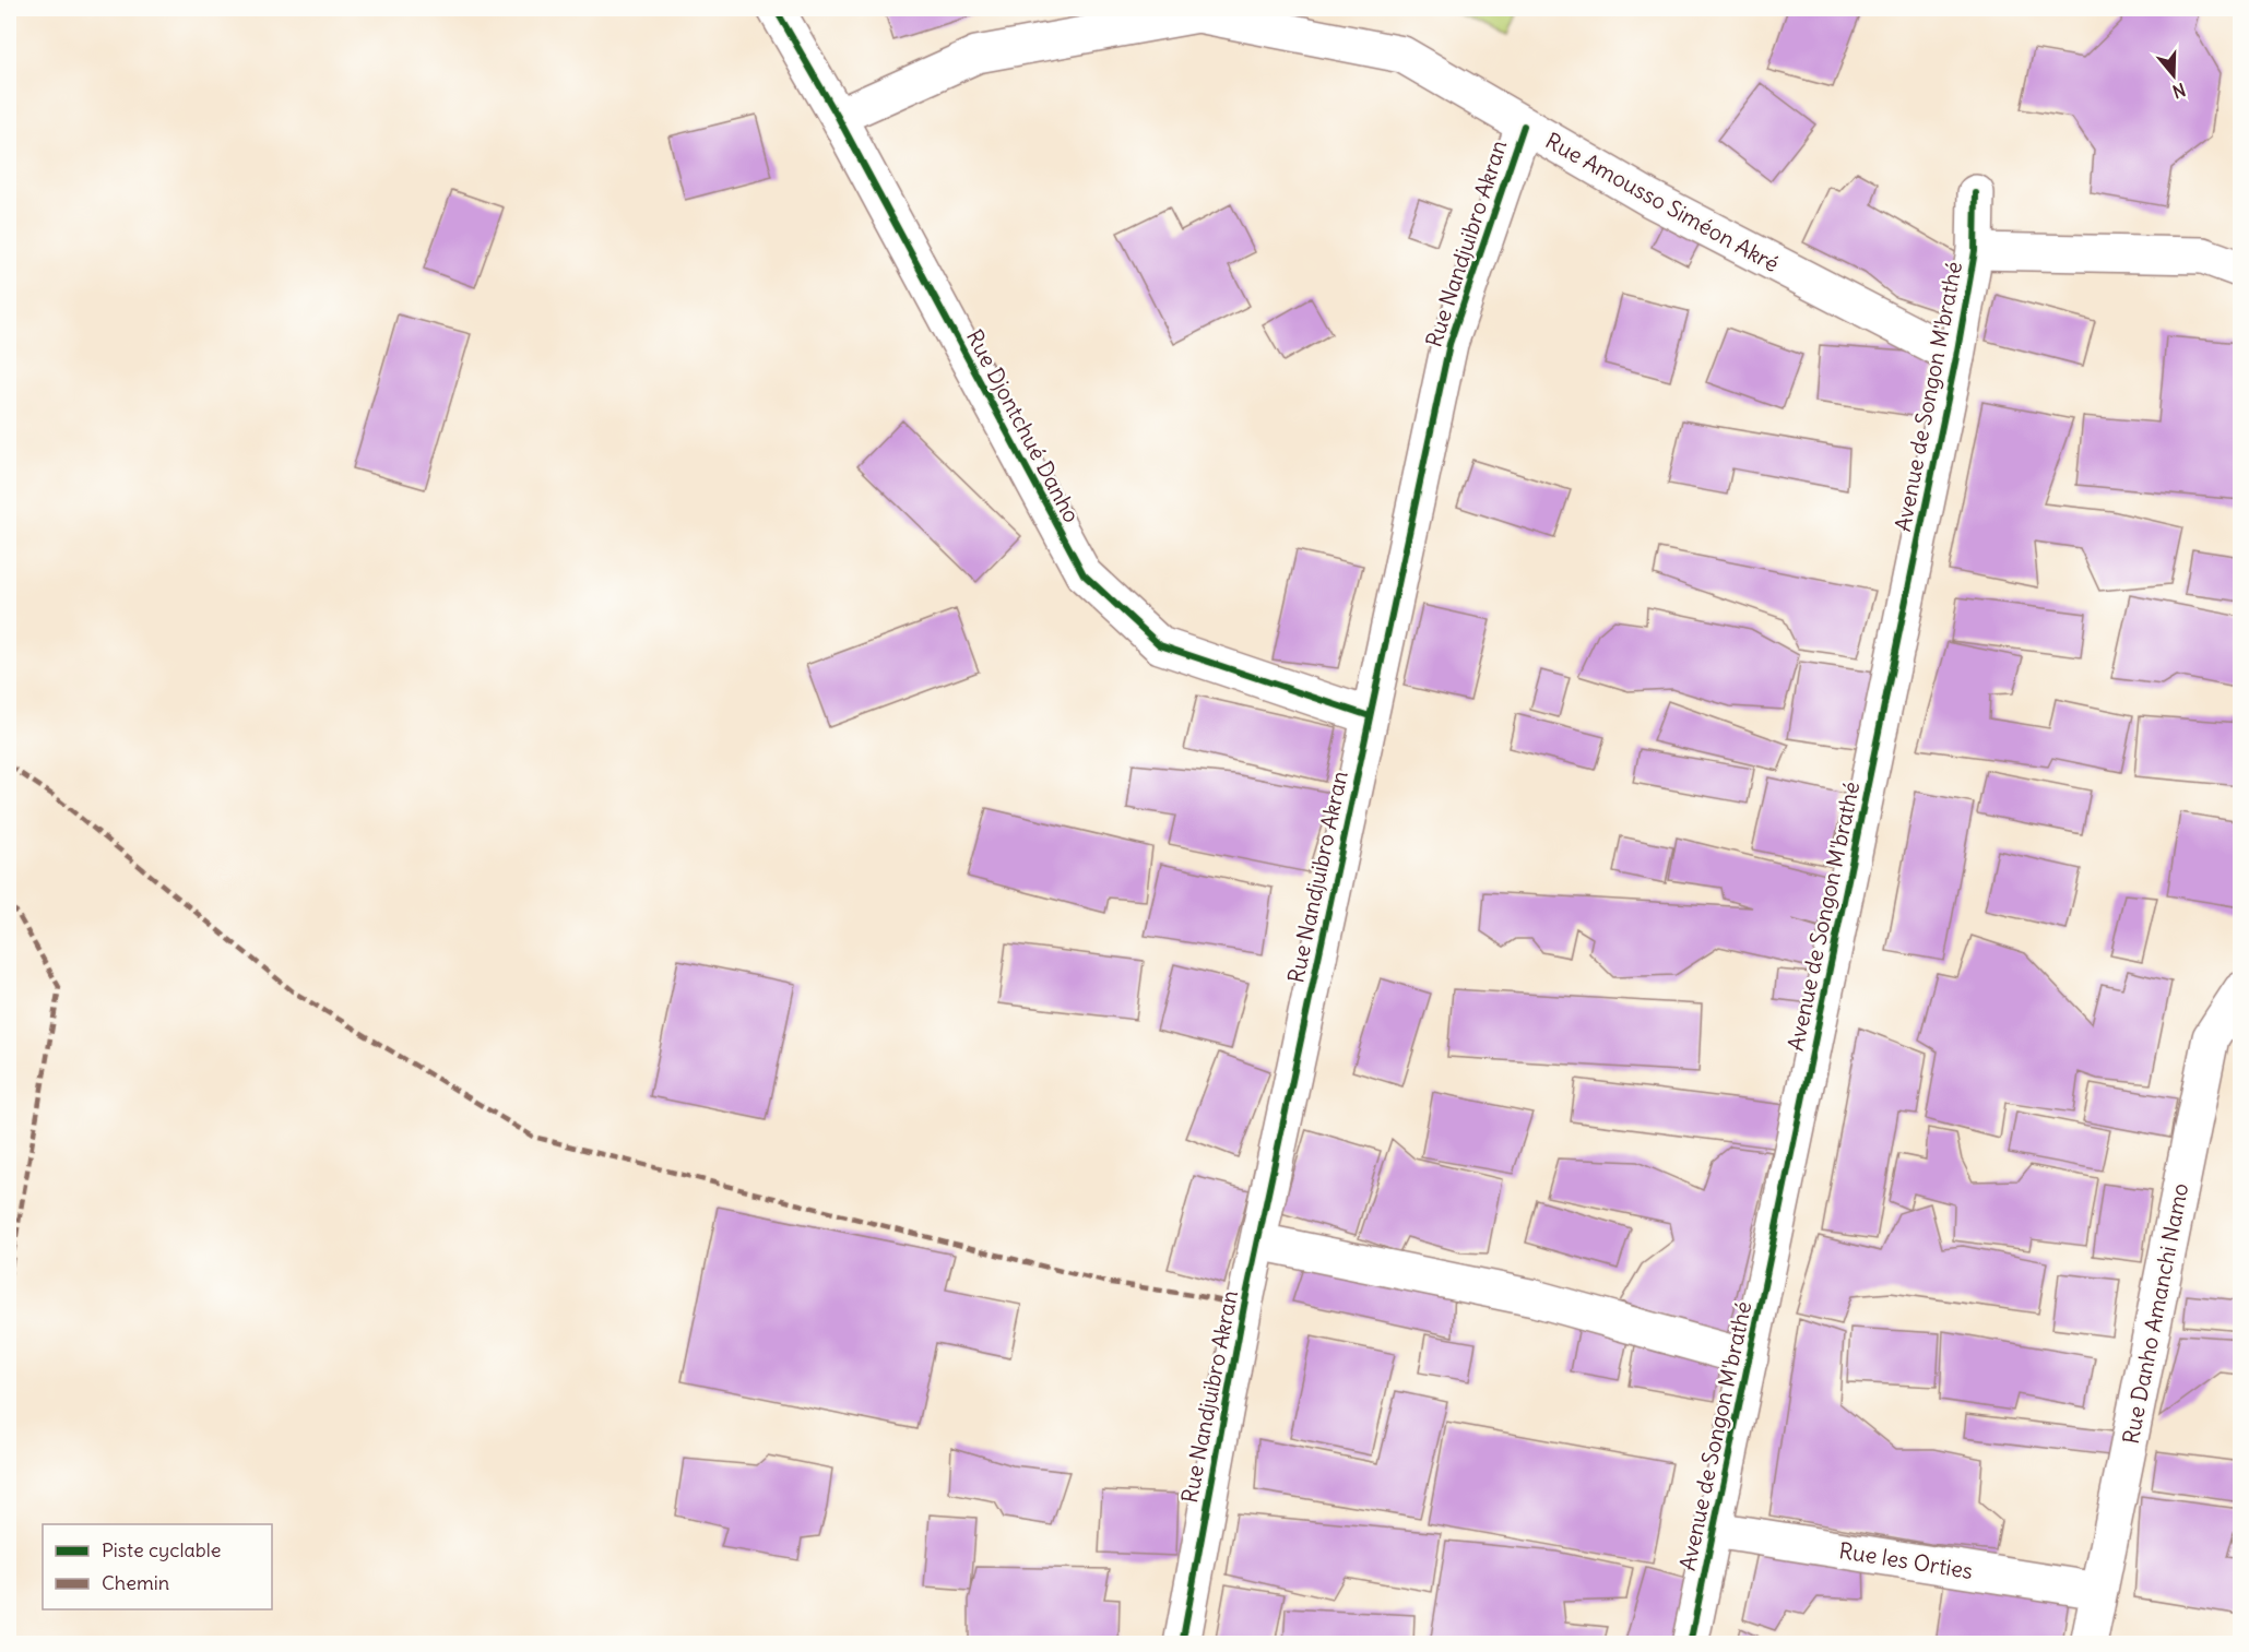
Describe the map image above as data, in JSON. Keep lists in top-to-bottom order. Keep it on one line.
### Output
{"streets":{"street":["Rue Amousso Siméon Akré","Rue Nandjuibro Akran","Avenue de Songon M'brathé","Rue Djontchué Danho","Rue Danho Amanchi Namo","Rue les Orties"]},"crossings":[["Rue Amousso Siméon Akré","Rue Nandjuibro Akran"],["Rue Amousso Siméon Akré","Avenue de Songon M'brathé"],["Rue Amousso Siméon Akré","Rue Djontchué Danho"],["Rue Nandjuibro Akran","Rue Djontchué Danho"],["Avenue de Songon M'brathé","Rue les Orties"],["Rue Danho Amanchi Namo","Rue les Orties"]],"legend":["Piste cyclable","Chemin"],"north":"bottom"}
